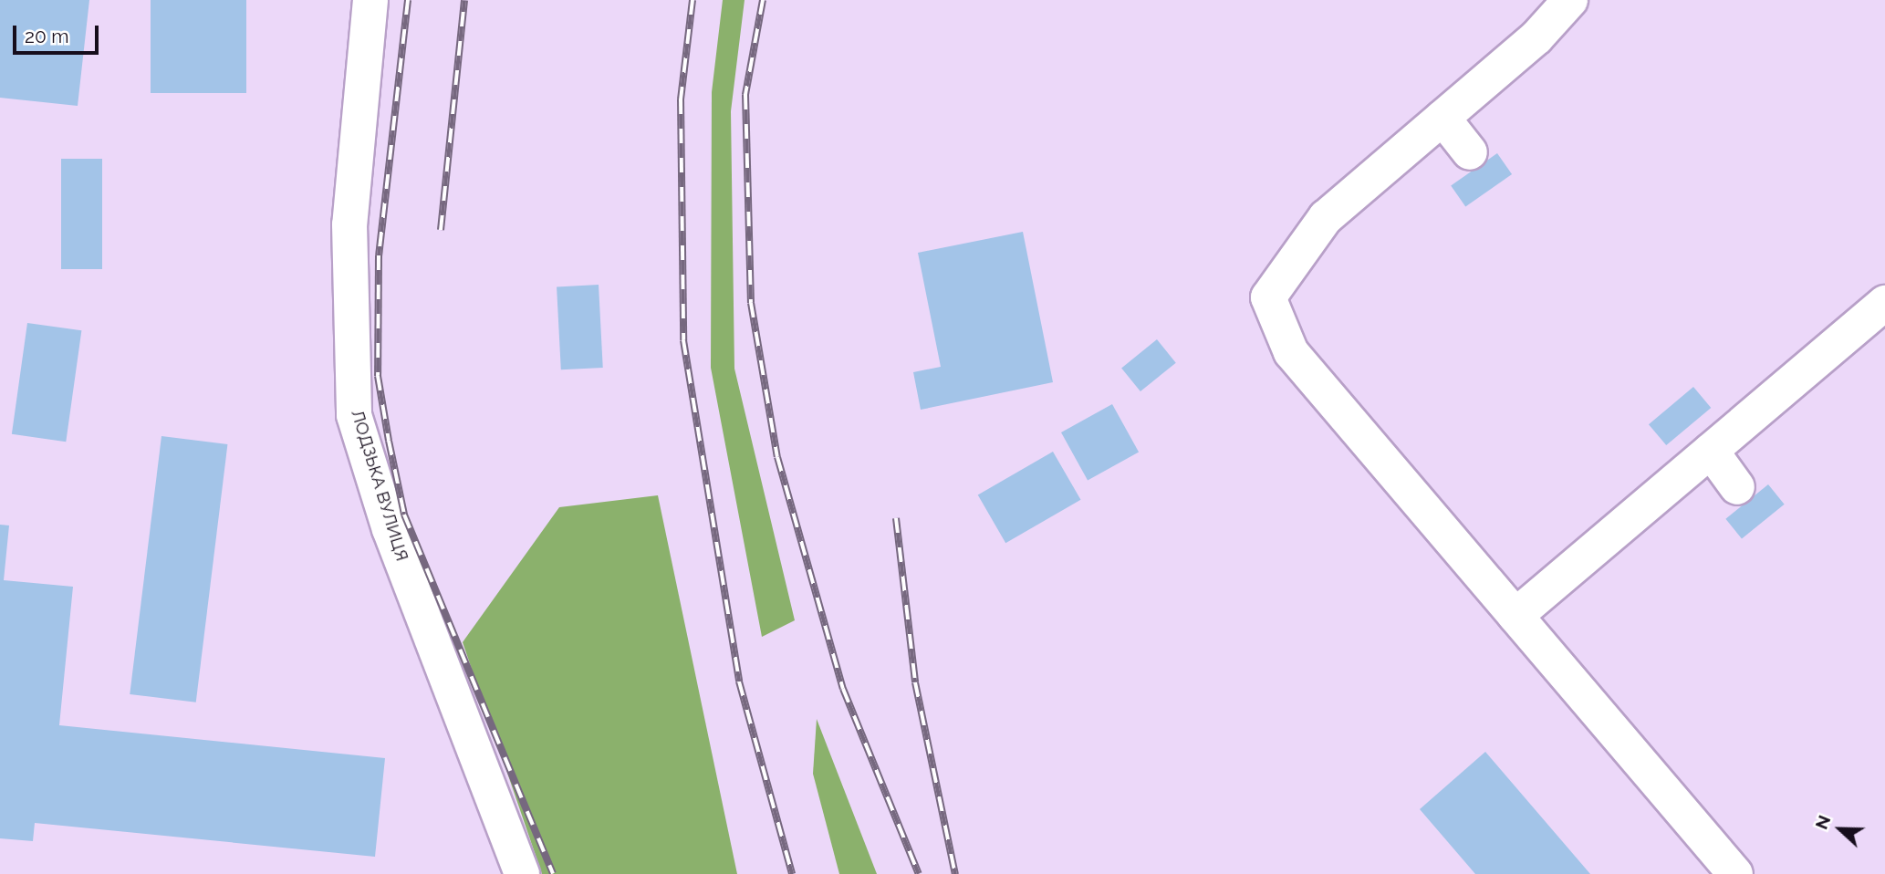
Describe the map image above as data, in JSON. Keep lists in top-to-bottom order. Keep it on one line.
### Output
{"streets":{"street":["ЛОДЗЬКА ВУЛИЦЯ"]},"scale_bar":"20 m","north":"left"}
